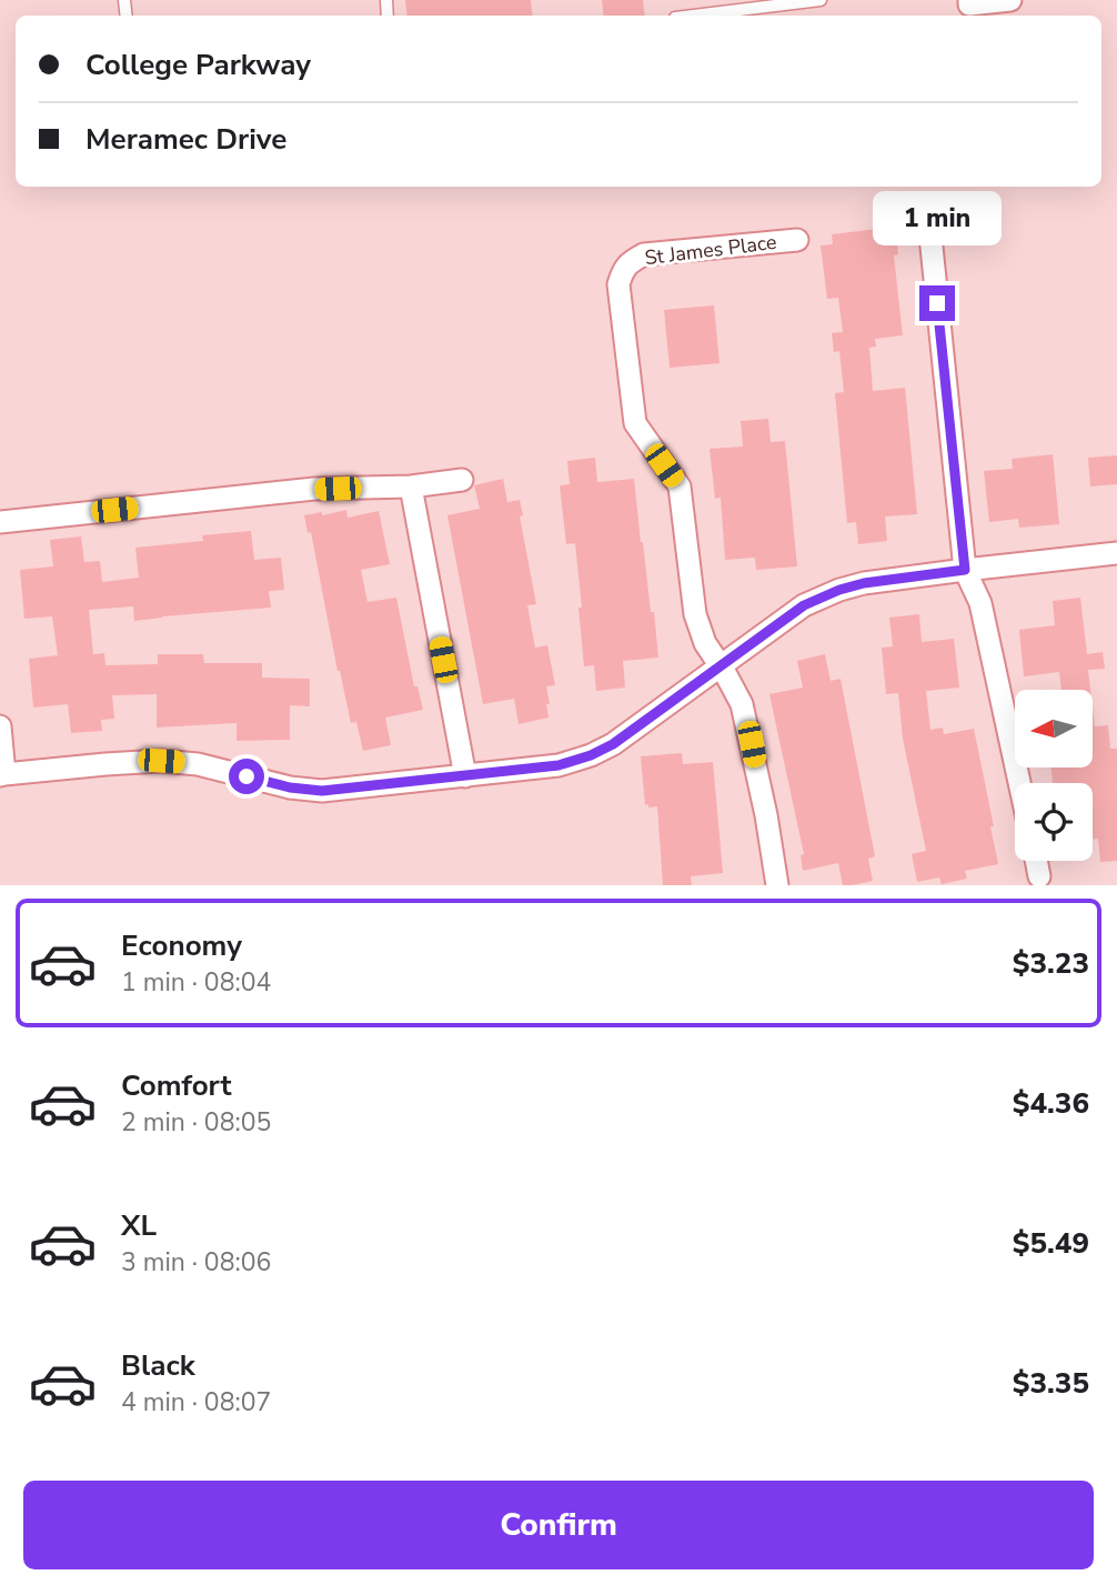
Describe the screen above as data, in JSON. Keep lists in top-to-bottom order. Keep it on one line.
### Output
{"streets":{"street":["St James Place"]},"north":"left","page":{"banner":["College Parkway","Meramec Drive"],"bubble":"1 min","list":[{"name":"Economy","note":"1 min · 08:04","value":"$3.23"},{"name":"Comfort","note":"2 min · 08:05","value":"$4.36"},{"name":"XL","note":"3 min · 08:06","value":"$5.49"},{"name":"Black","note":"4 min · 08:07","value":"$3.35"}],"buttons":"Confirm"}}
